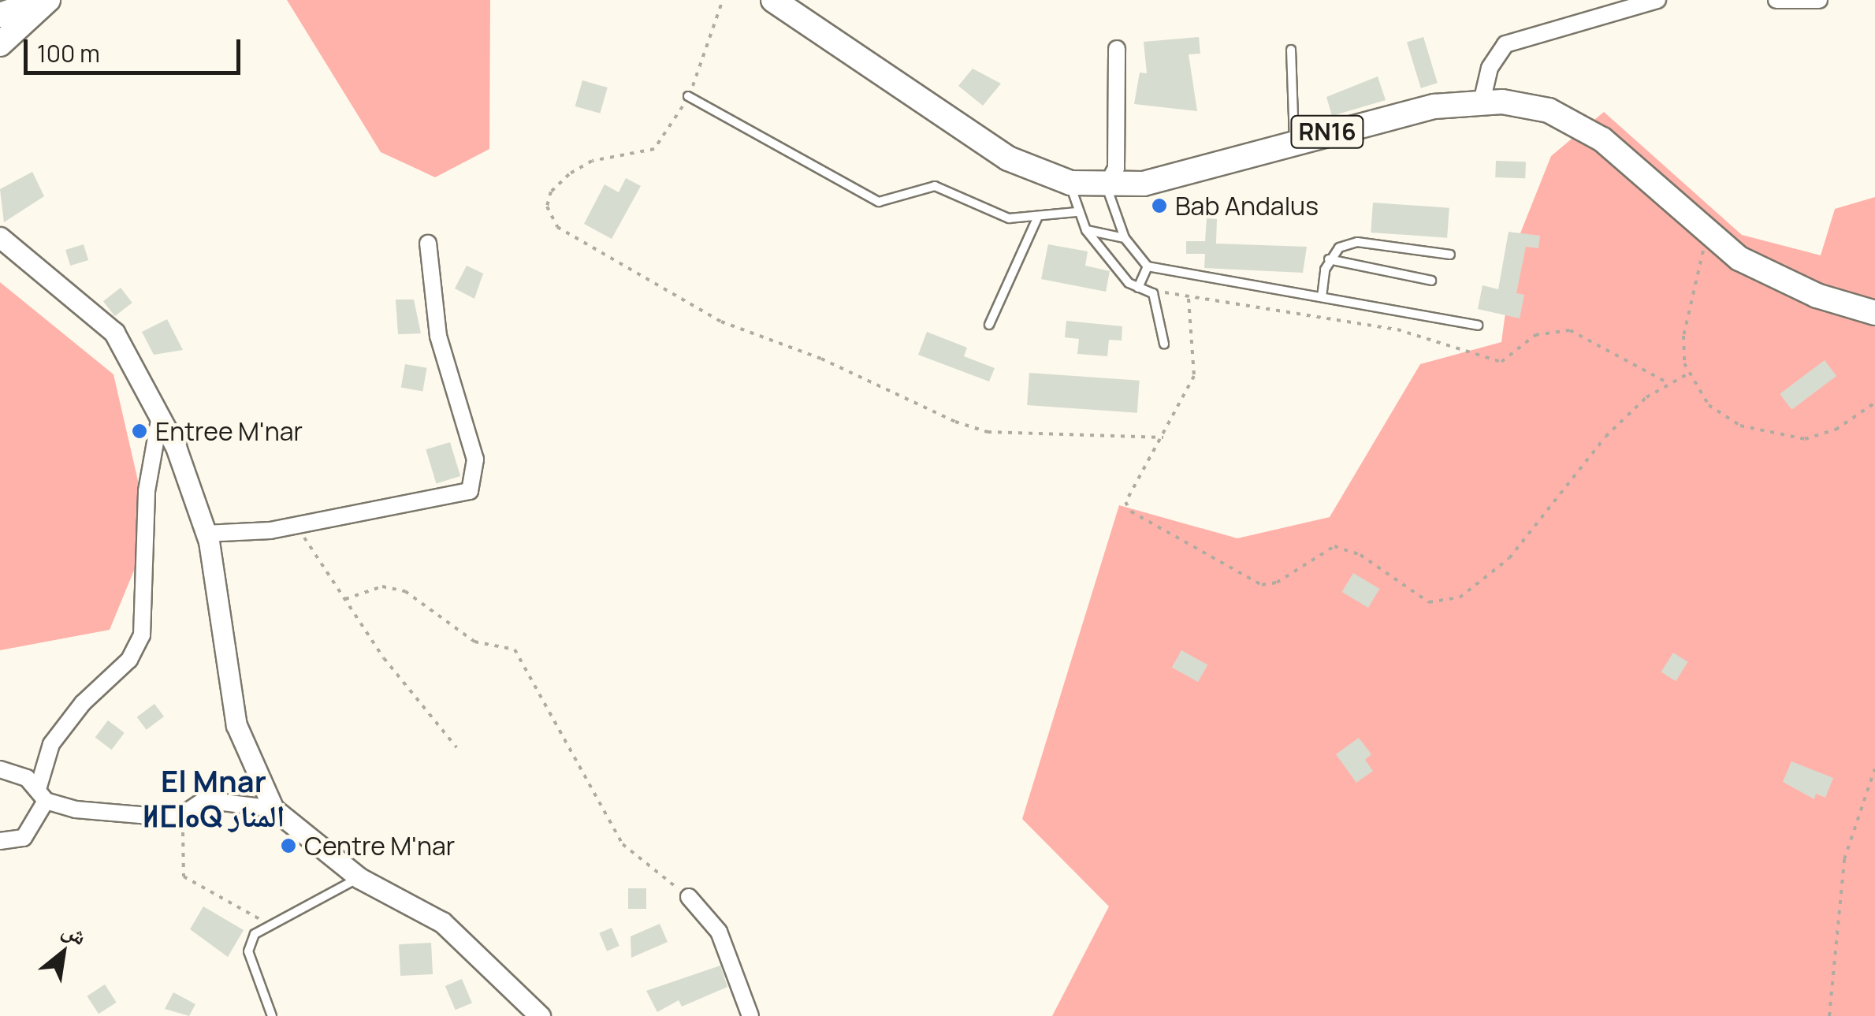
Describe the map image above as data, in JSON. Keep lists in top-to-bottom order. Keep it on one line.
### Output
{"streets":{"main road":["RN16"]},"districts":["El Mnar ⵍⵎⵏⴰⵕ المنار"],"places":["Bab Andalus","Entree M'nar","Centre M'nar"],"scale_bar":"100 m","north":"top right"}
